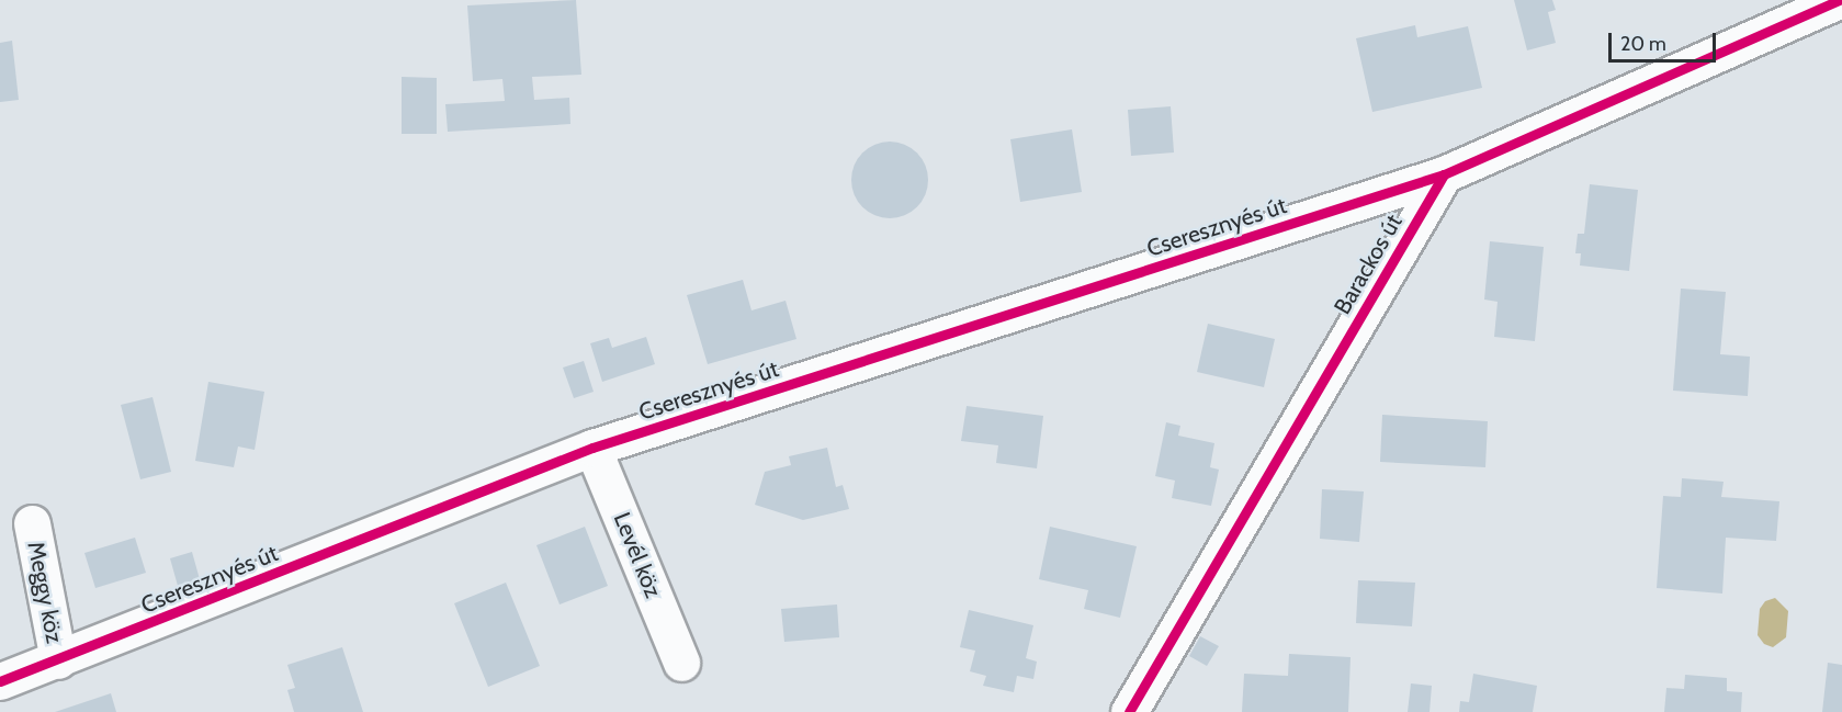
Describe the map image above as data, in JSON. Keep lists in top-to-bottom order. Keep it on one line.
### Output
{"streets":{"street":["Cseresznyés út","Barackos út","Levél köz","Meggy köz"]},"crossings":[["Cseresznyés út","Barackos út"],["Cseresznyés út","Levél köz"],["Cseresznyés út","Meggy köz"]],"scale_bar":"20 m"}
